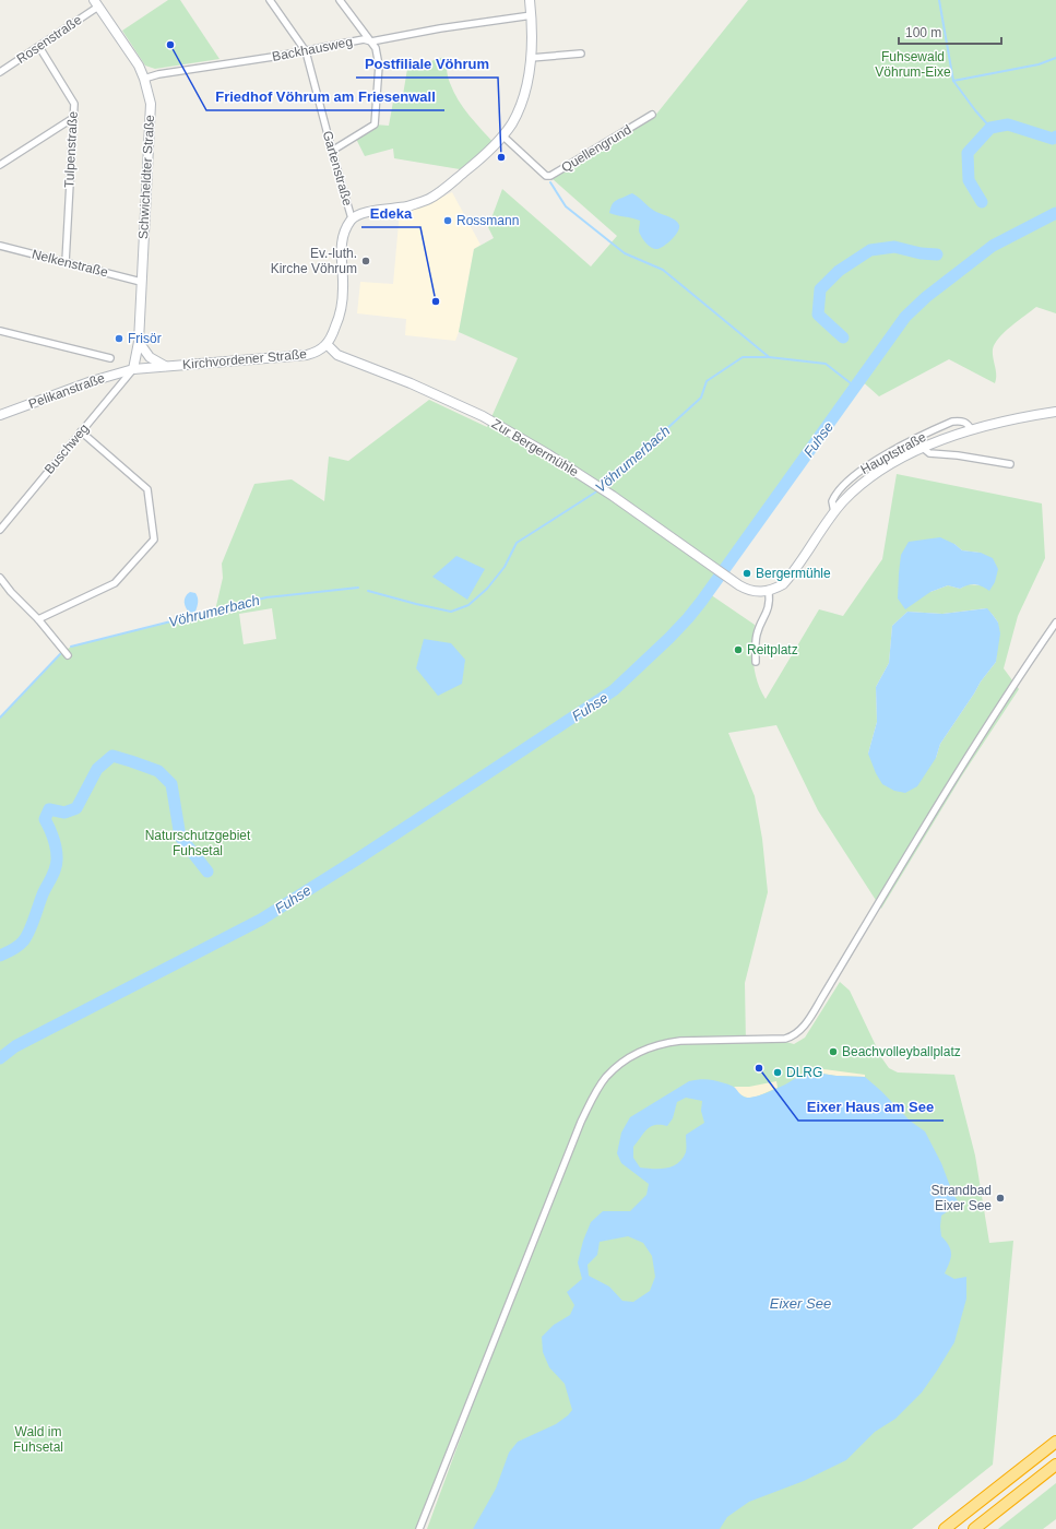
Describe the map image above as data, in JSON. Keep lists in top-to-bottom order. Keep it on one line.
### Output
{"streets":{"street":["Rosenstraße","Backhausweg","Quellengrund","Tulpenstraße","Gartenstraße","Schwicheldter Straße","Nelkenstraße","Kirchvordener Straße","Pelikanstraße","Zur Bergermühle","Buschweg","Hauptstraße"]},"crossings":[["Rosenstraße","Tulpenstraße"],["Rosenstraße","Schwicheldter Straße"],["Backhausweg","Gartenstraße"],["Backhausweg","Schwicheldter Straße"],["Tulpenstraße","Nelkenstraße"],["Schwicheldter Straße","Nelkenstraße"],["Schwicheldter Straße","Kirchvordener Straße"],["Schwicheldter Straße","Pelikanstraße"],["Schwicheldter Straße","Buschweg"],["Kirchvordener Straße","Pelikanstraße"],["Kirchvordener Straße","Zur Bergermühle"],["Kirchvordener Straße","Buschweg"],["Pelikanstraße","Buschweg"],["Zur Bergermühle","Hauptstraße"]],"water":["Fuhse","Vöhrumerbach","Eixer See"],"parks":["Fuhsewald Vöhrum-Eixe","Naturschutzgebiet Fuhsetal","Wald im Fuhsetal"],"places":["Friedhof Vöhrum am Friesenwall","Postfiliale Vöhrum","Rossmann","Ev.-luth. Kirche Vöhrum","Edeka","Frisör","Bergermühle","Reitplatz","Beachvolleyballplatz","Eixer Haus am See","DLRG","Strandbad Eixer See"],"scale_bar":"100 m"}
